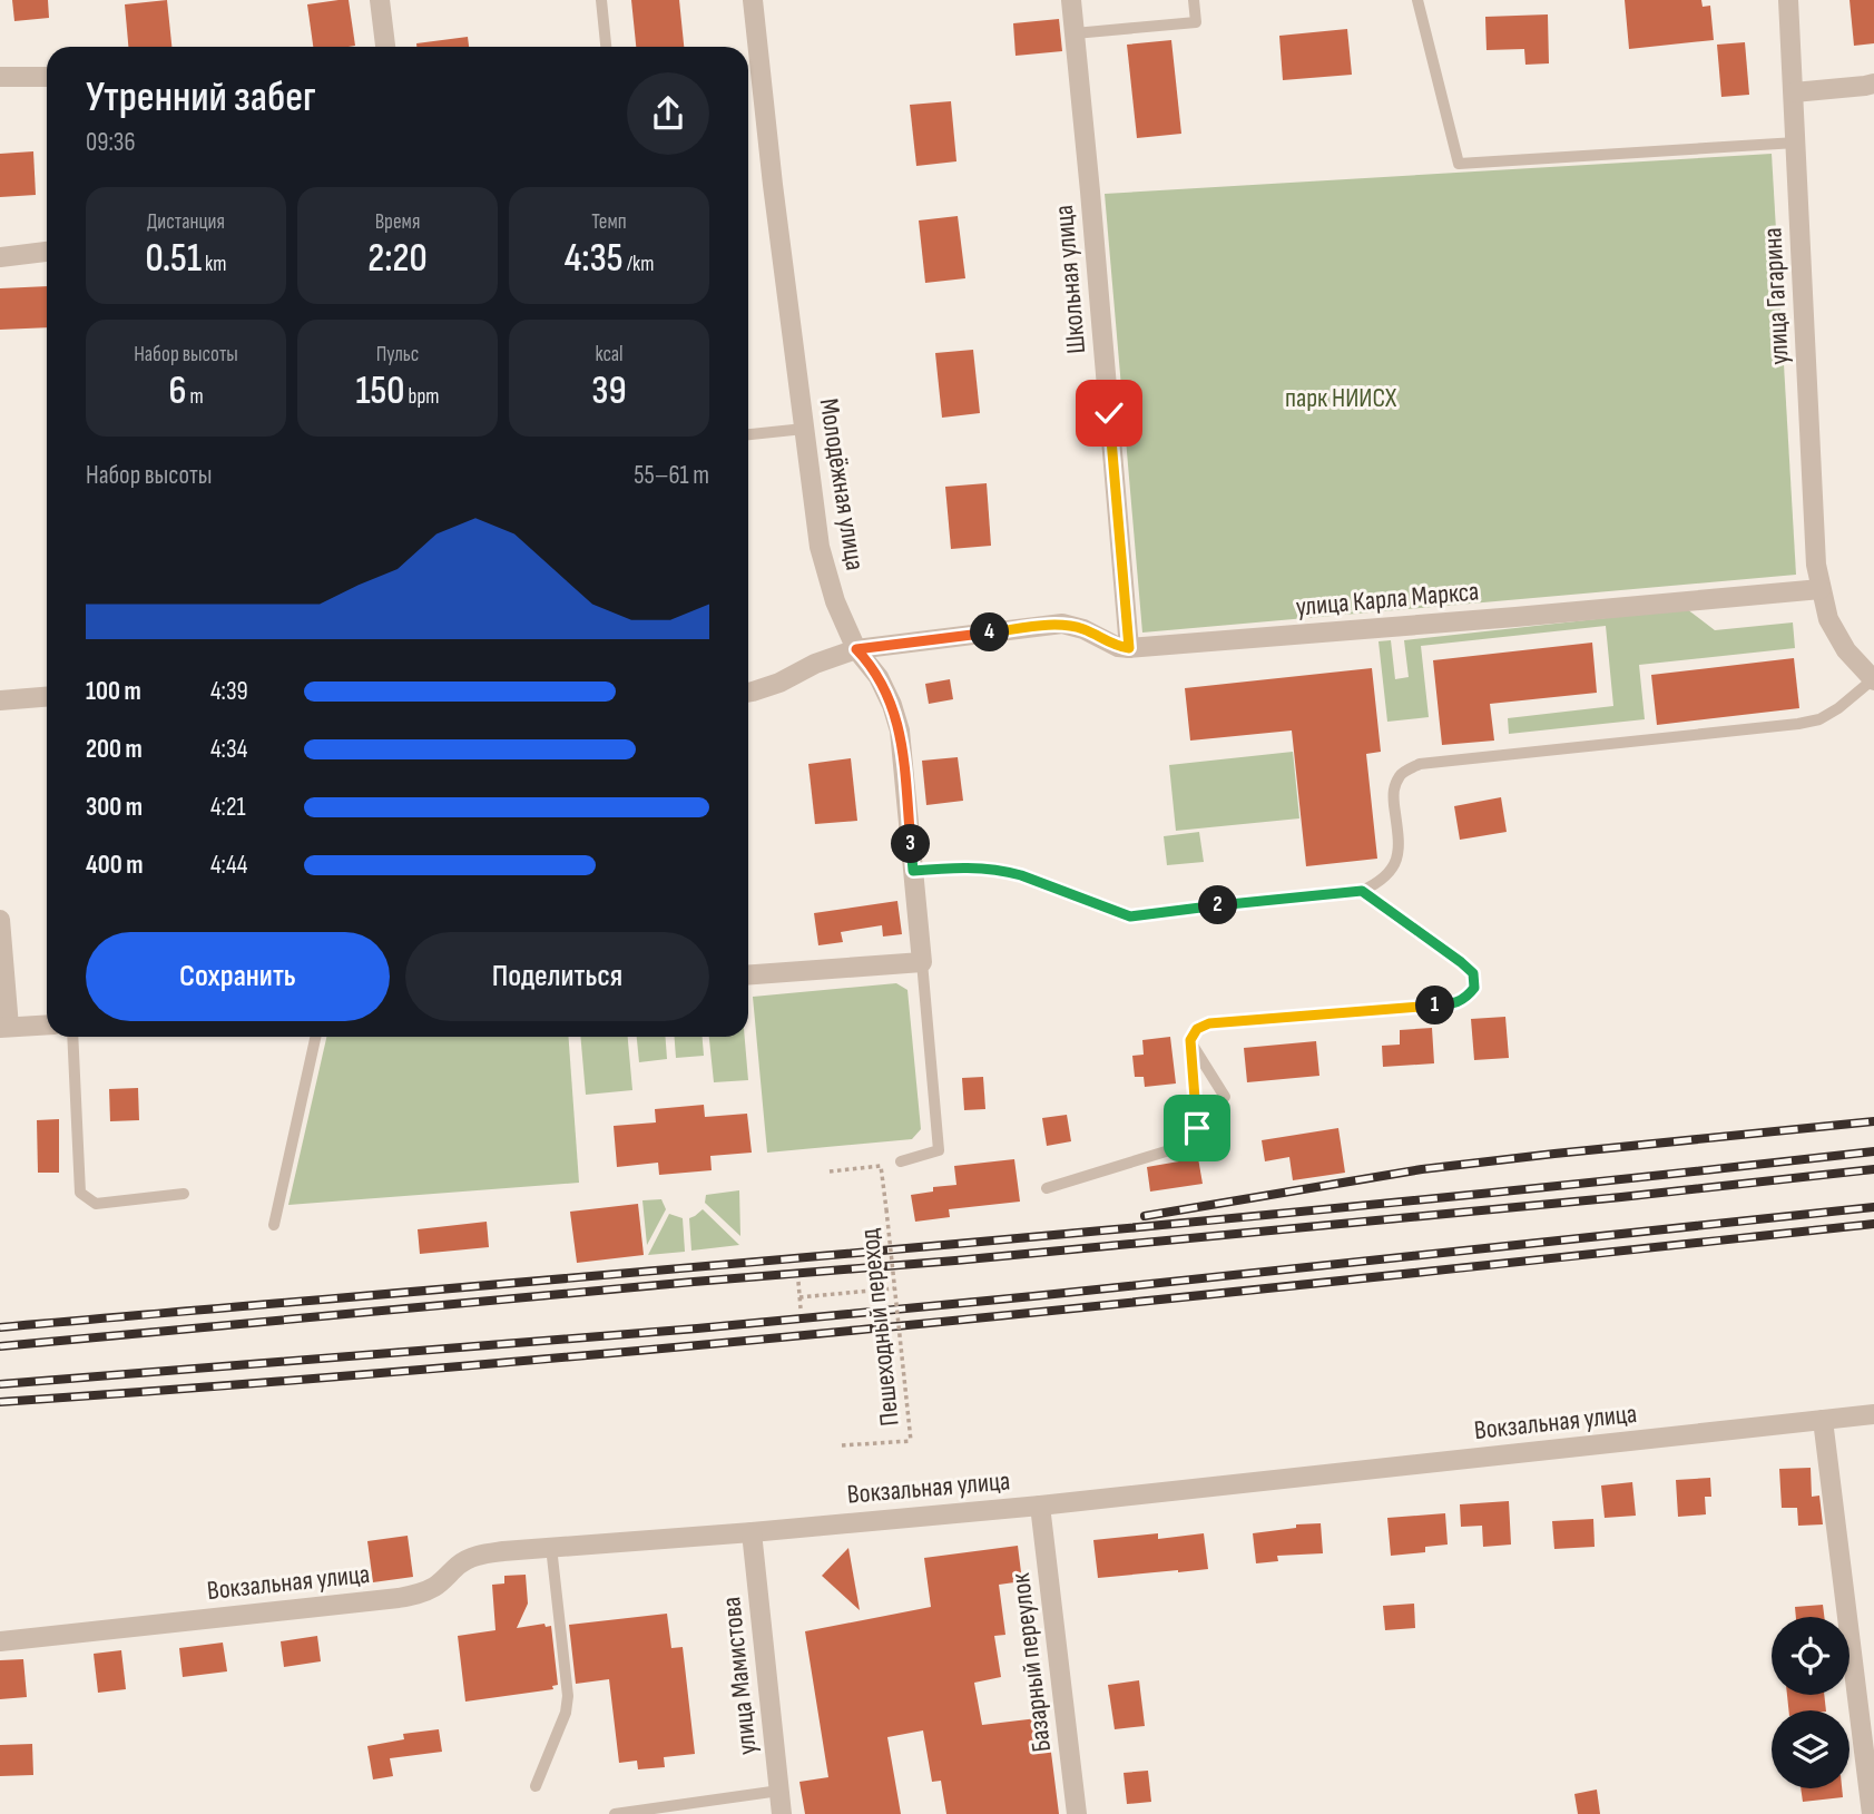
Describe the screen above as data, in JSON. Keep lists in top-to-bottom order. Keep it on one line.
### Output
{"streets":{"street":["Школьная улица","улица Гагарина","Молодёжная улица","улица Карла Маркса","Вокзальная улица","Базарный переулок","улица Мамистова"],"path":["Пешеходный переход"]},"crossings":[["Школьная улица","улица Карла Маркса"],["улица Гагарина","улица Карла Маркса"],["Молодёжная улица","улица Карла Маркса"],["Вокзальная улица","Базарный переулок"],["Вокзальная улица","улица Мамистова"]],"parks":["парк НИИСХ"],"page":{"heading":["Утренний забег","09:36"],"stats":[["Дистанция","0.51 km"],["Время","2:20"],["Темп","4:35 /km"],["Набор высоты","6 m"],["Пульс","150 bpm"],["kcal","39"]],"chart":["Набор высоты","55–61 m"],"pins":["4","3","2","1"],"list":[{"name":"100 m","note":"4:39"},{"name":"200 m","note":"4:34"},{"name":"300 m","note":"4:21"},{"name":"400 m","note":"4:44"}],"buttons":["Сохранить","Поделиться"]}}
